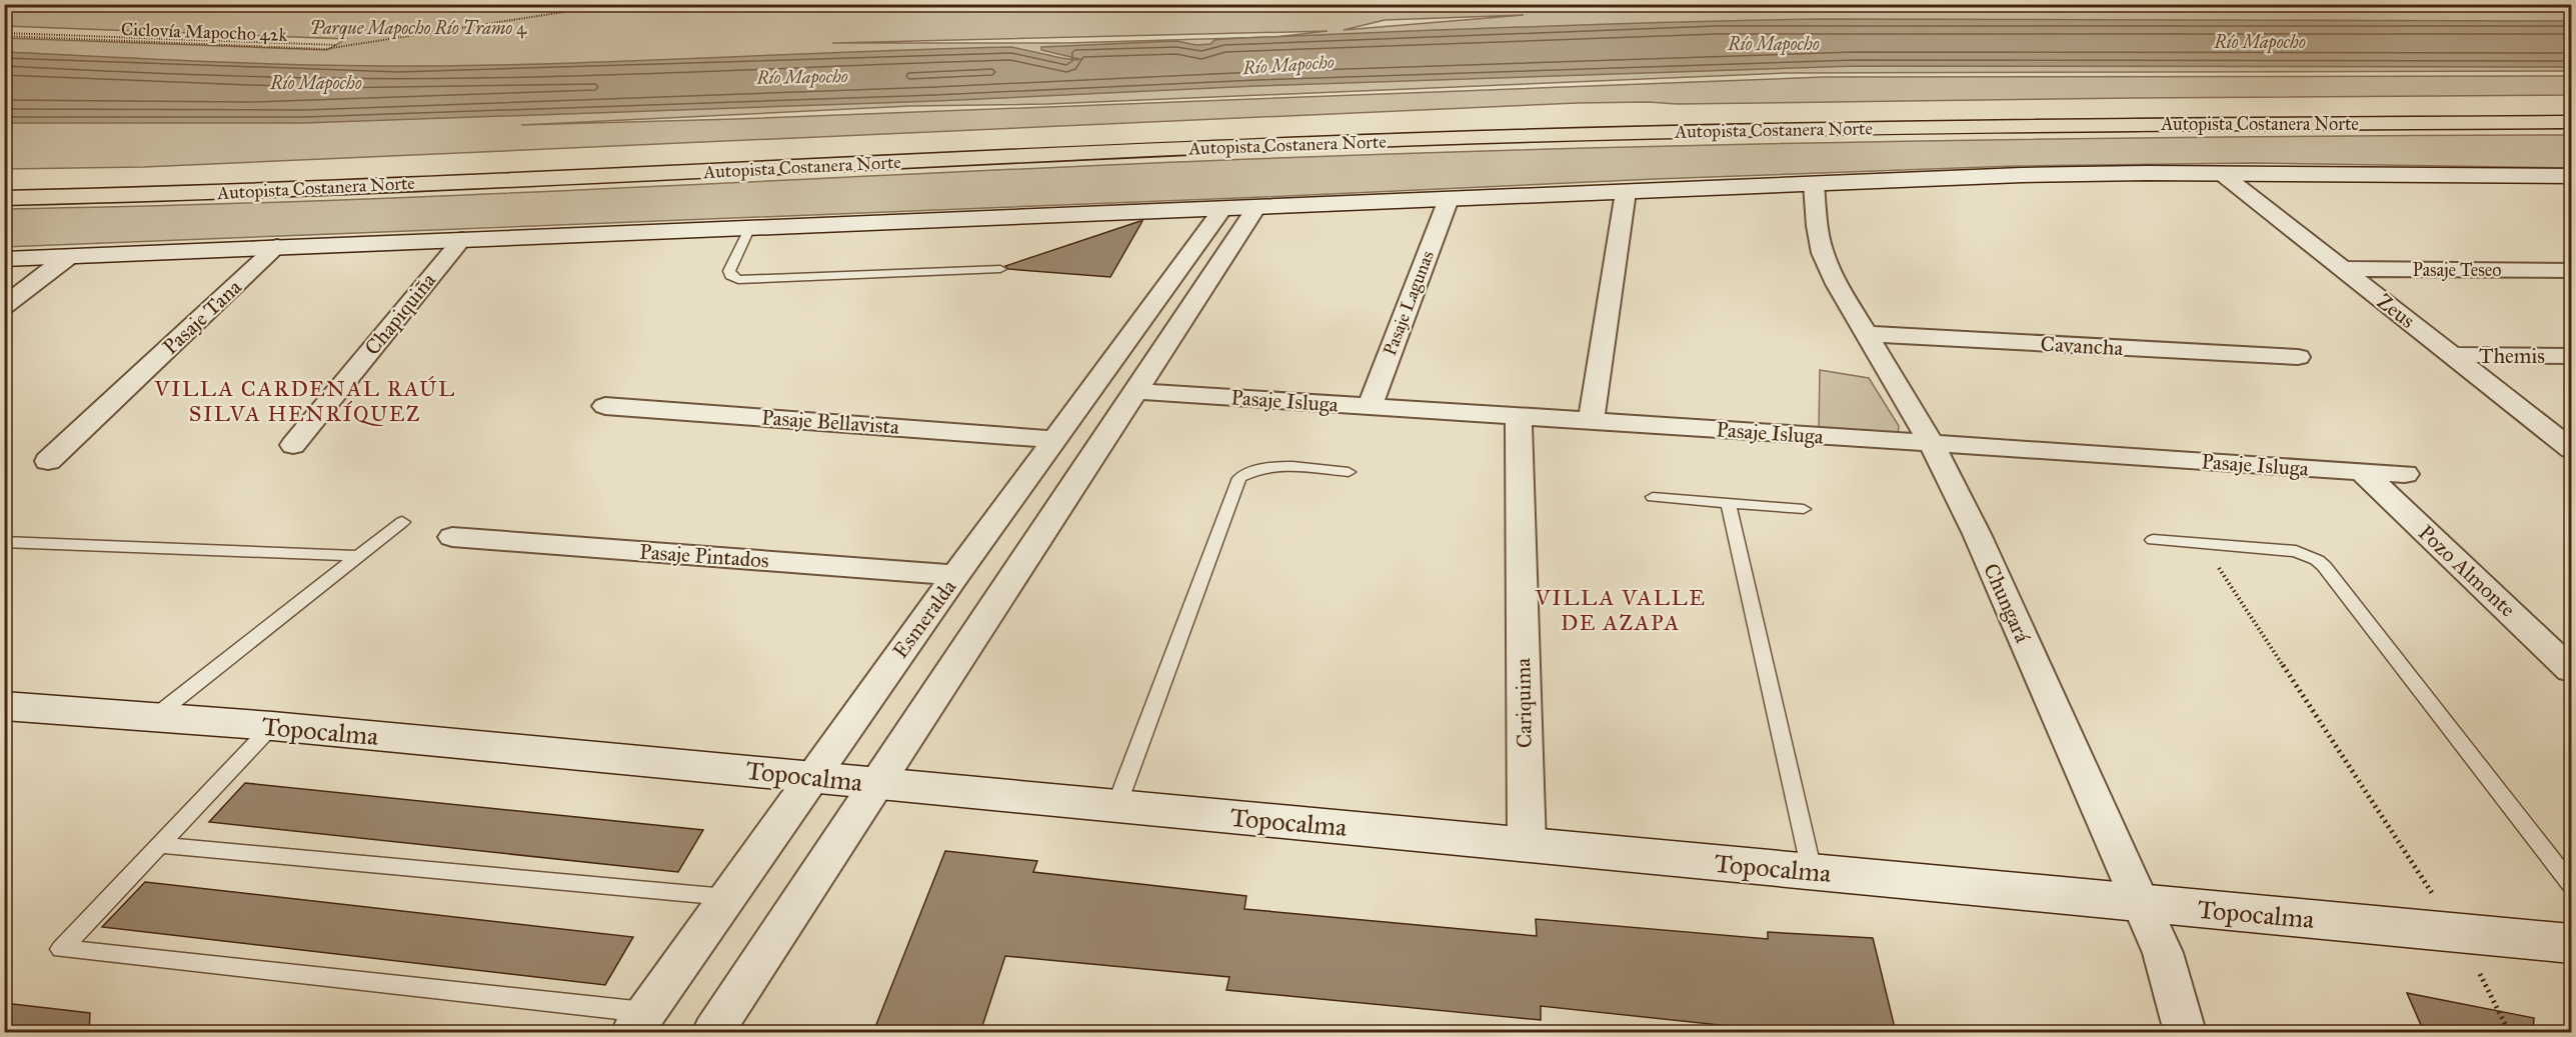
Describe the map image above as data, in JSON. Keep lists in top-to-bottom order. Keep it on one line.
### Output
{"streets":{"highway":["Autopista Costanera Norte"],"street":["Pasaje Teseo","Pasaje Lagunas","Zeus","Chapiquiña","Pasaje Tana","Cavancha","Themis","Pasaje Isluga","Pasaje Bellavista","Pasaje Pintados","Pozo Almonte","Chungará","Esmeralda","Cariquima","Topocalma"],"path":["Ciclovía Mapocho 42k"]},"crossings":[["Pasaje Teseo","Zeus"],["Pasaje Lagunas","Pasaje Isluga"],["Zeus","Themis"],["Cavancha","Chungará"],["Pasaje Isluga","Pozo Almonte"],["Pasaje Isluga","Chungará"],["Pasaje Isluga","Cariquima"],["Pasaje Bellavista","Esmeralda"],["Pasaje Pintados","Esmeralda"],["Chungará","Topocalma"],["Esmeralda","Topocalma"],["Cariquima","Topocalma"]],"districts":["VILLA CARDENAL RAÚL SILVA HENRÍQUEZ","VILLA VALLE DE AZAPA"],"water":["Río Mapocho"],"parks":["Parque Mapocho Río Tramo 4"]}
